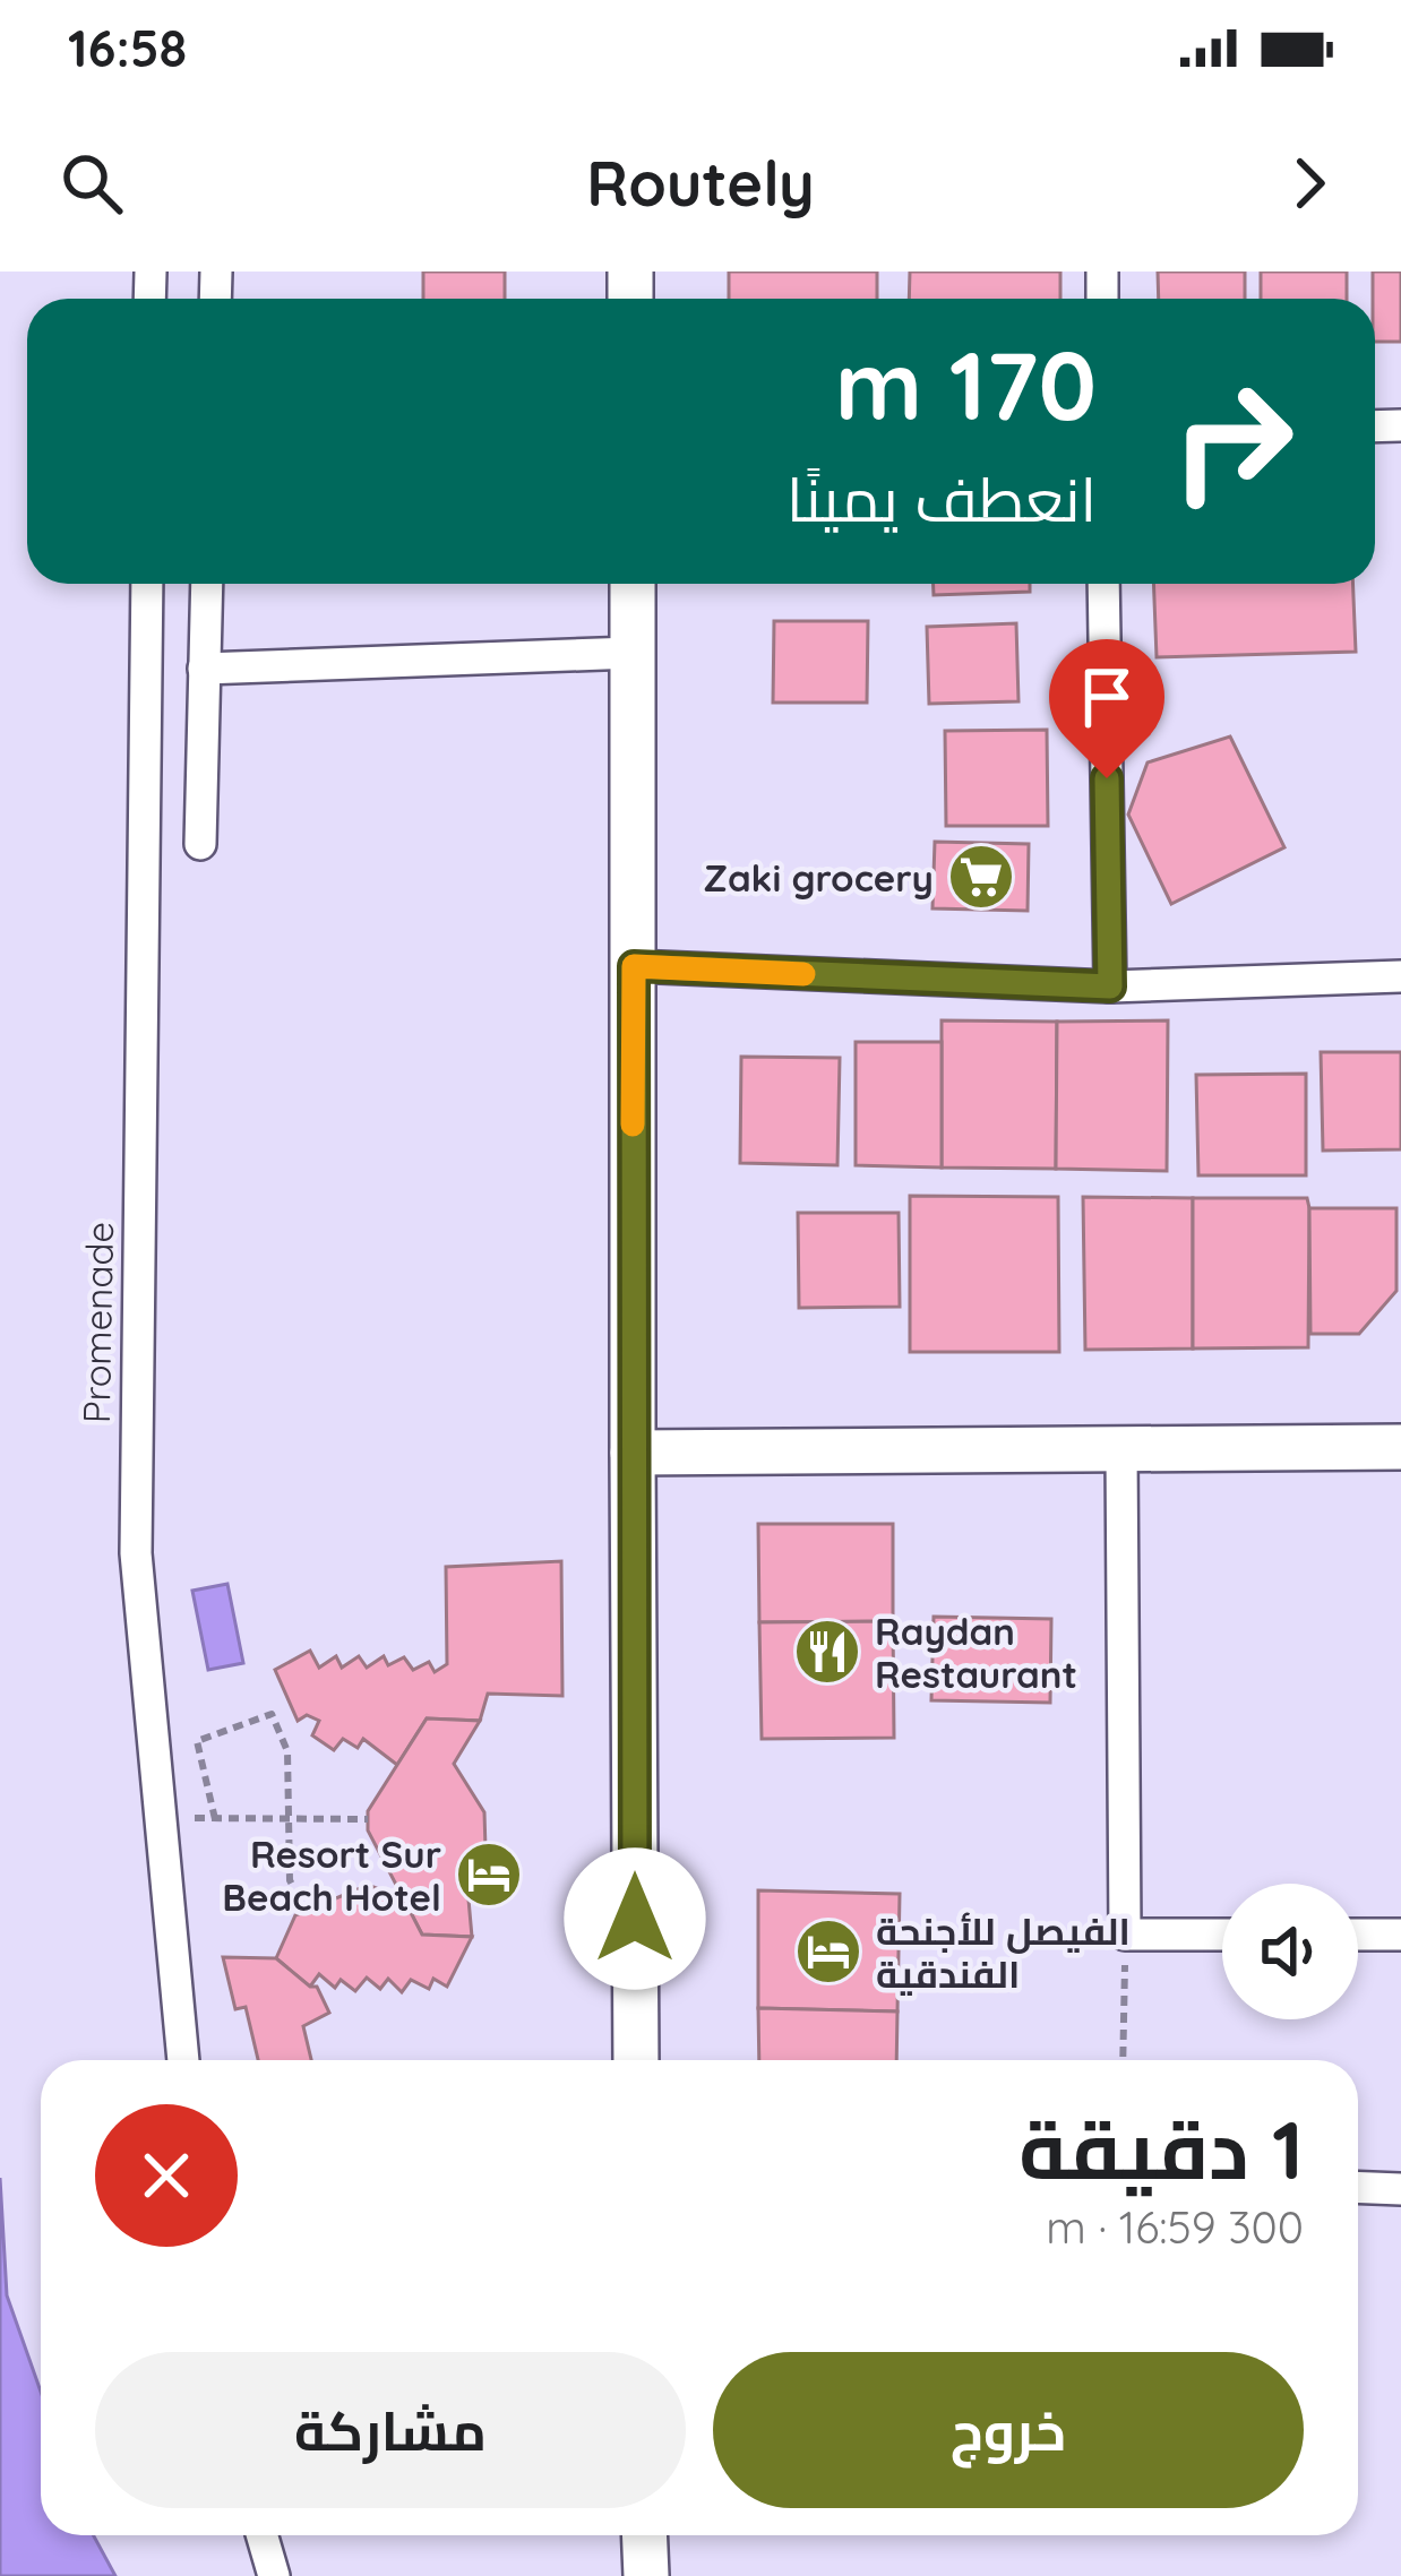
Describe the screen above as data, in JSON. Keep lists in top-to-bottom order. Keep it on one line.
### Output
{"streets":{"street":["Promenade"]},"places":{"supermarket":["Zaki grocery"],"restaurant":["Raydan Restaurant"],"hotel":["Resort Sur Beach Hotel","الفيصل للأجنحة الفندقية"]},"page":{"status":"16:58","header":"Routely","turn":["170 m","انعطف يمينًا"],"heading":["1 دقيقة","300 m · 16:59"],"buttons":["خروج","مشاركة"]}}
